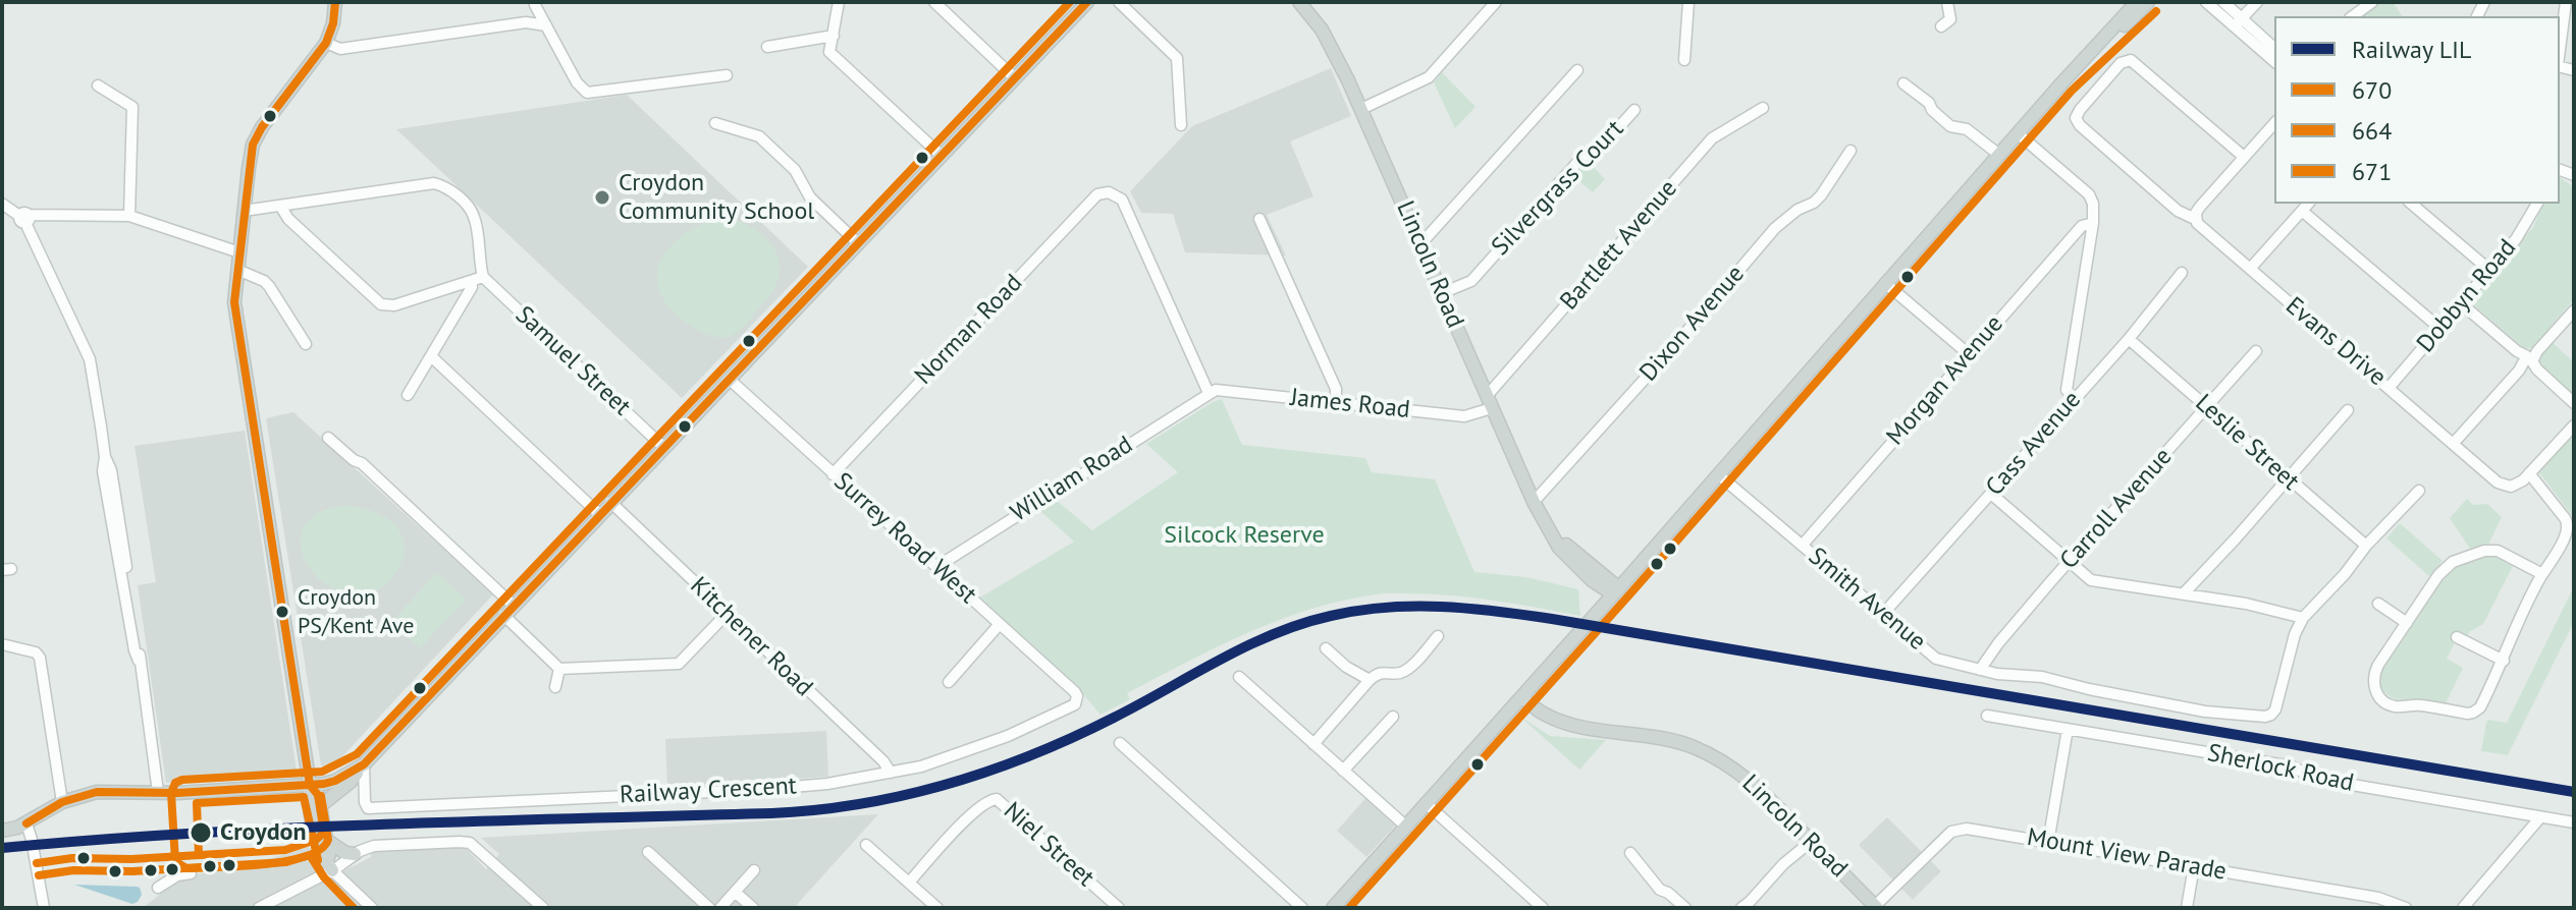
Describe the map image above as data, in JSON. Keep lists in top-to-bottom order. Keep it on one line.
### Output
{"streets":{"main road":["Lincoln Road"],"street":["Silvergrass Court","Bartlett Avenue","Dobbyn Road","Dixon Avenue","Norman Road","Evans Drive","Samuel Street","Morgan Avenue","James Road","Leslie Street","Cass Avenue","William Road","Carroll Avenue","Surrey Road West","Smith Avenue","Kitchener Road","Sherlock Road","Railway Crescent","Niel Street","Mount View Parade"]},"crossings":[["Silvergrass Court","Lincoln Road"],["Bartlett Avenue","Lincoln Road"],["Bartlett Avenue","James Road"],["Lincoln Road","Dixon Avenue"],["Lincoln Road","James Road"],["Lincoln Road","Mount View Parade"],["Dobbyn Road","Evans Drive"],["Norman Road","James Road"],["Norman Road","William Road"],["Norman Road","Surrey Road West"],["Morgan Avenue","Smith Avenue"],["James Road","William Road"],["Leslie Street","Cass Avenue"],["Leslie Street","Carroll Avenue"],["Cass Avenue","Smith Avenue"],["William Road","Surrey Road West"],["Carroll Avenue","Smith Avenue"],["Surrey Road West","Railway Crescent"],["Kitchener Road","Railway Crescent"]],"parks":["Silcock Reserve"],"places":["Croydon Community School","Croydon PS/Kent Ave","Croydon"],"lines":["transit line 670","transit line 671","transit line 664","rail line LIL"],"legend":["Railway LIL","670","664","671"]}
